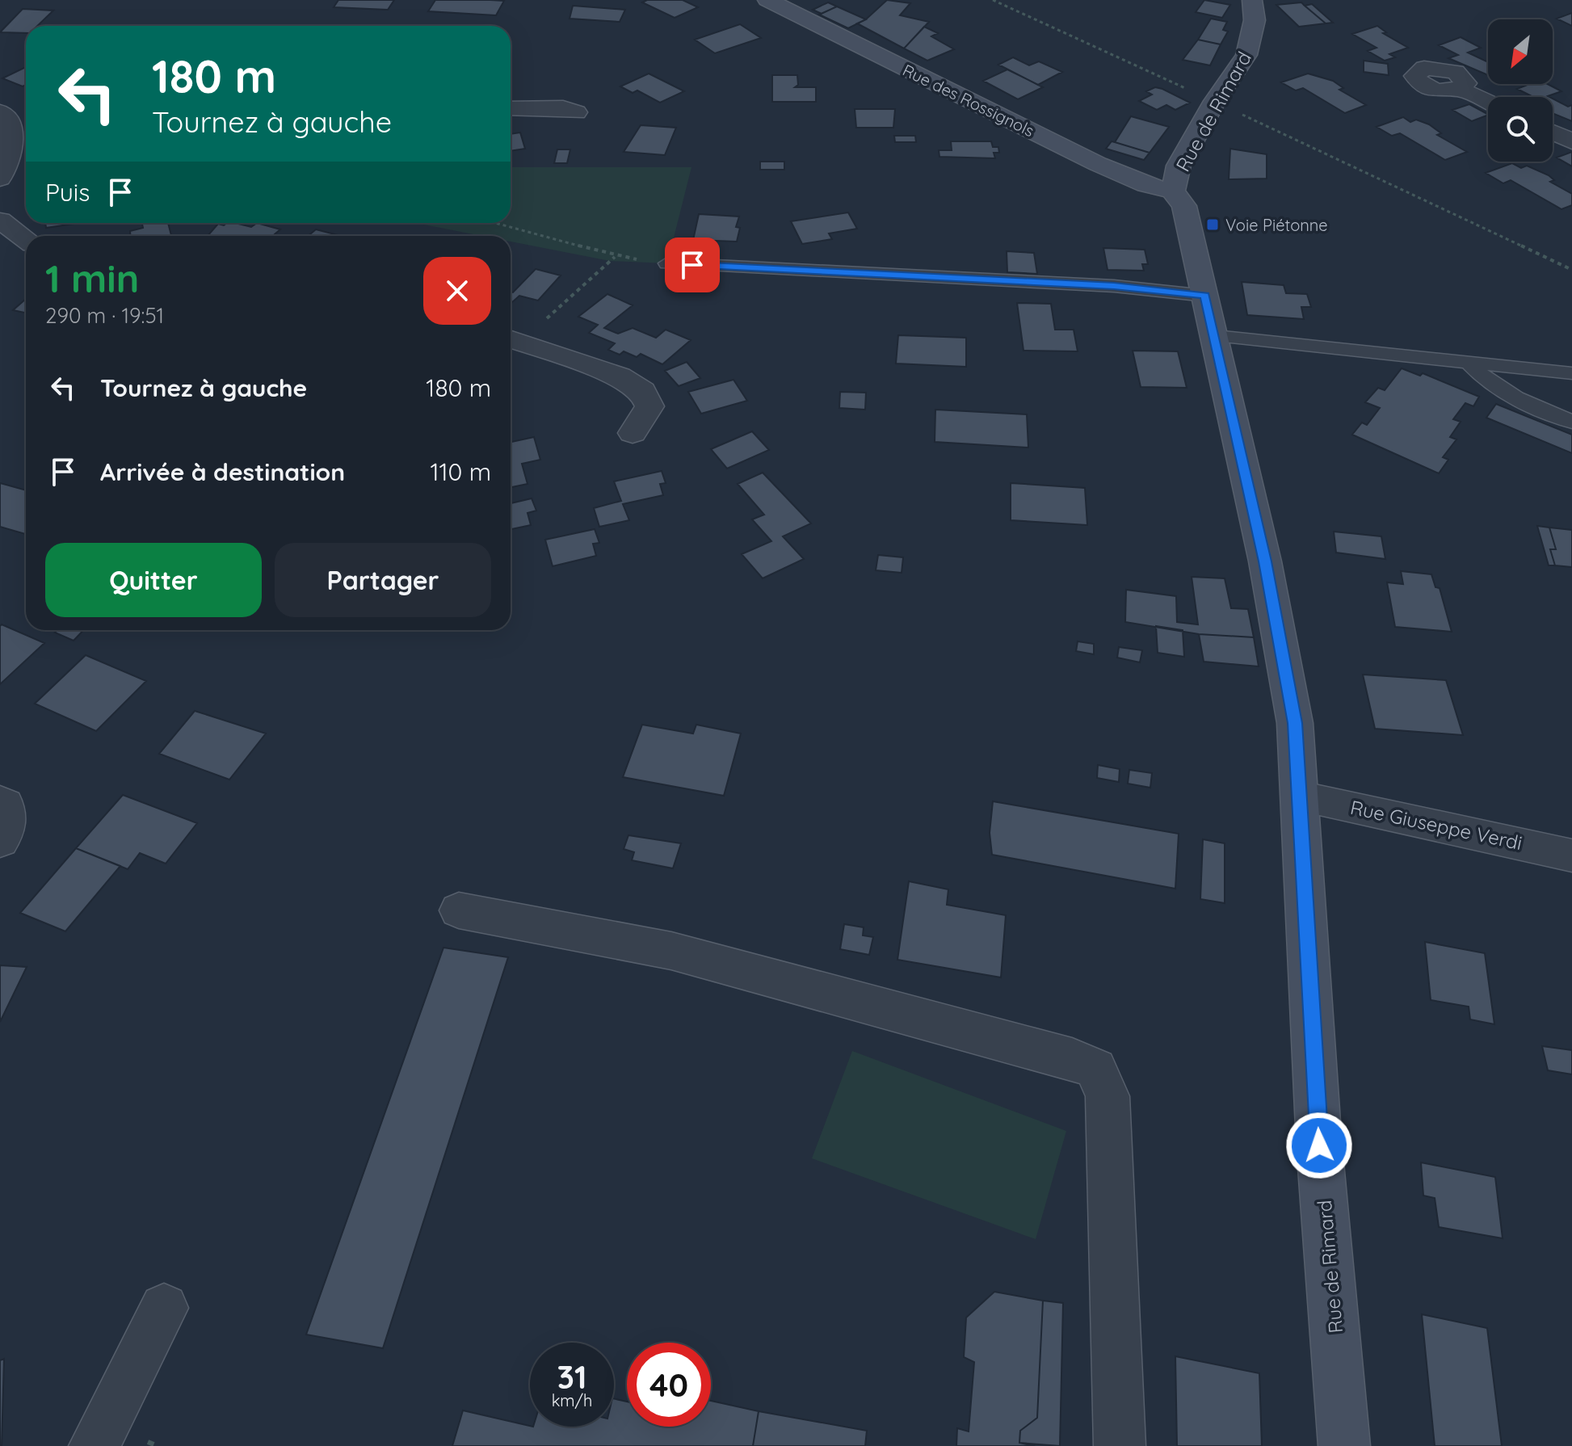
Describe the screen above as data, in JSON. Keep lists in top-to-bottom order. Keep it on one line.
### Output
{"streets":{"street":["Rue des Rossignols","Rue de Rimard","Rue Giuseppe Verdi"]},"crossings":[["Rue des Rossignols","Rue de Rimard"],["Rue de Rimard","Rue Giuseppe Verdi"]],"places":{"transit":["Voie Piétonne"]},"north":"bottom left","page":{"turn":["180 m","Tournez à gauche"],"then":"Puis","heading":["1 min","290 m · 19:51"],"list":[{"name":"Tournez à gauche","value":"180 m"},{"name":"Arrivée à destination","value":"110 m"}],"buttons":["Quitter","Partager"],"speed":"31 km/h","limit":"40"}}
